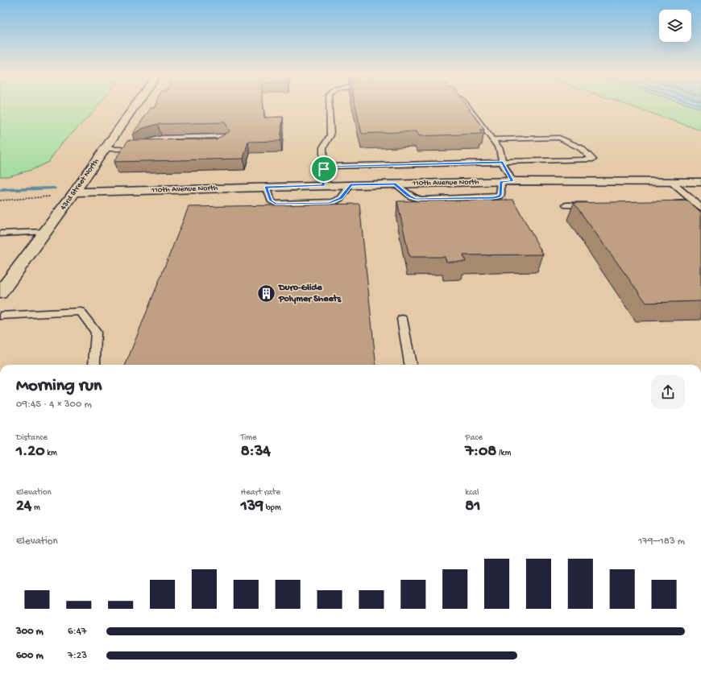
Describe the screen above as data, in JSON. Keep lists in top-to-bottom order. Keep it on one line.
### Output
{"streets":{"street":["110th Avenue North","43rd Street North"]},"crossings":[["110th Avenue North","43rd Street North"]],"places":{"building":["Duro-Glide Polymer Sheets"]},"page":{"heading":["Morning run","09:45 · 4 × 300 m"],"stats":[["Distance","1.20 km"],["Time","8:34"],["Pace","7:08 /km"],["Elevation","24 m"],["Heart rate","139 bpm"],["kcal","81"]],"chart":["Elevation","179–183 m"],"list":[{"name":"300 m","note":"6:47"},{"name":"600 m","note":"7:23"}]}}
